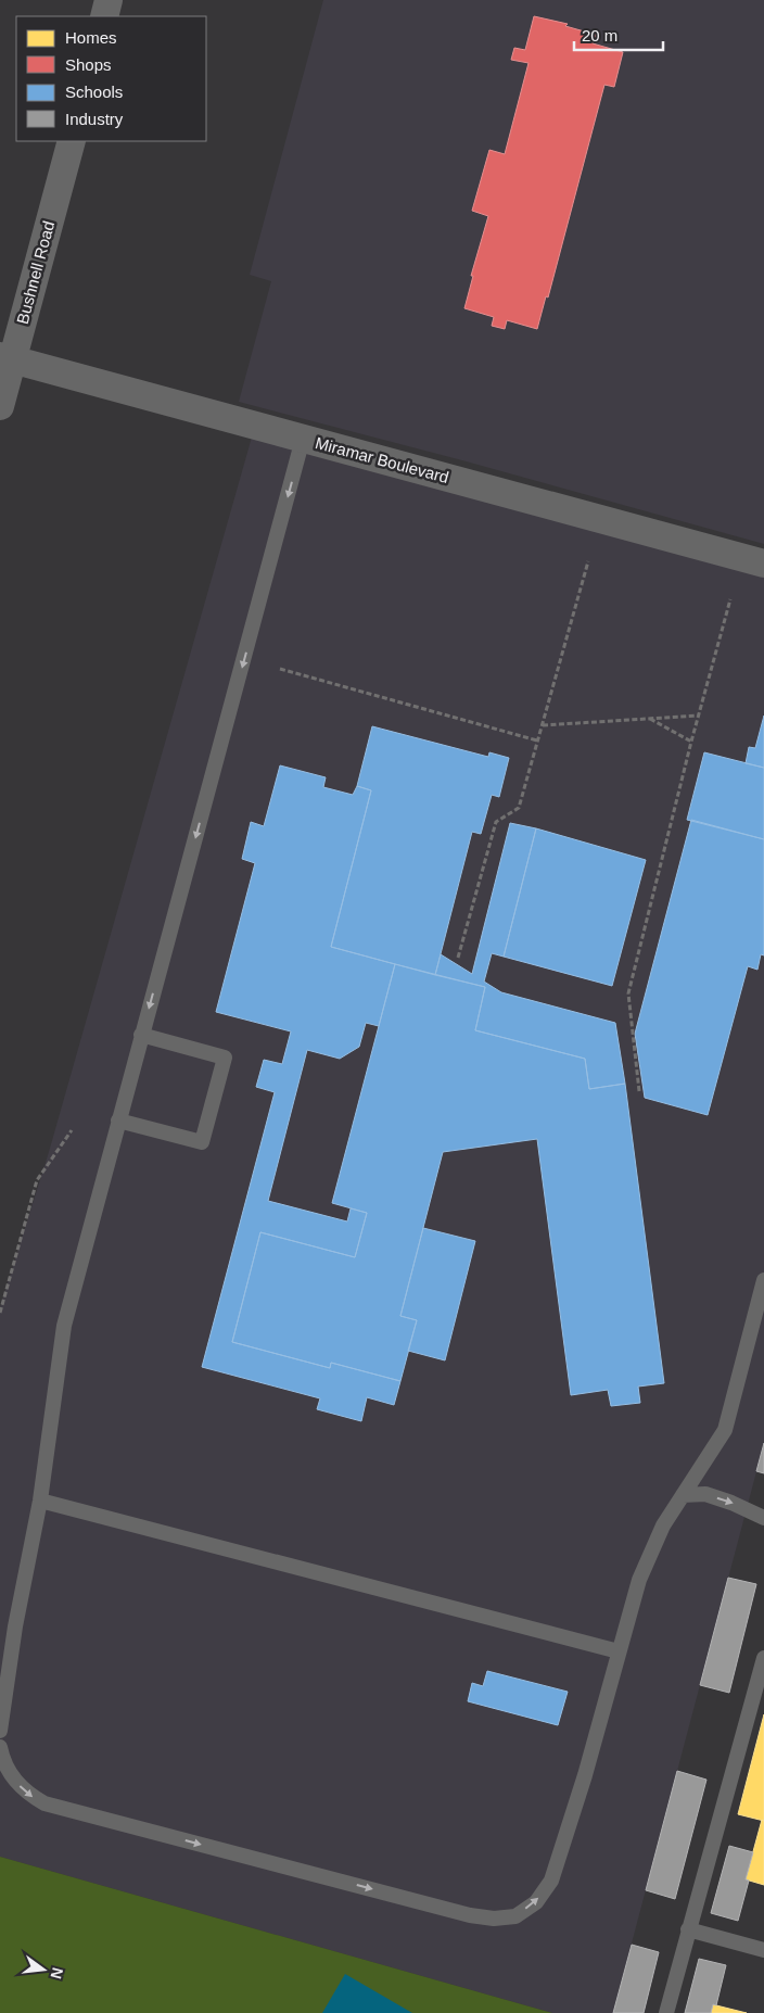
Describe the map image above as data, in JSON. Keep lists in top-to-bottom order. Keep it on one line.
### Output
{"streets":{"street":["Bushnell Road","Miramar Boulevard"]},"crossings":[["Bushnell Road","Miramar Boulevard"]],"legend":["Homes","Shops","Schools","Industry"],"scale_bar":"20 m","north":"right"}
